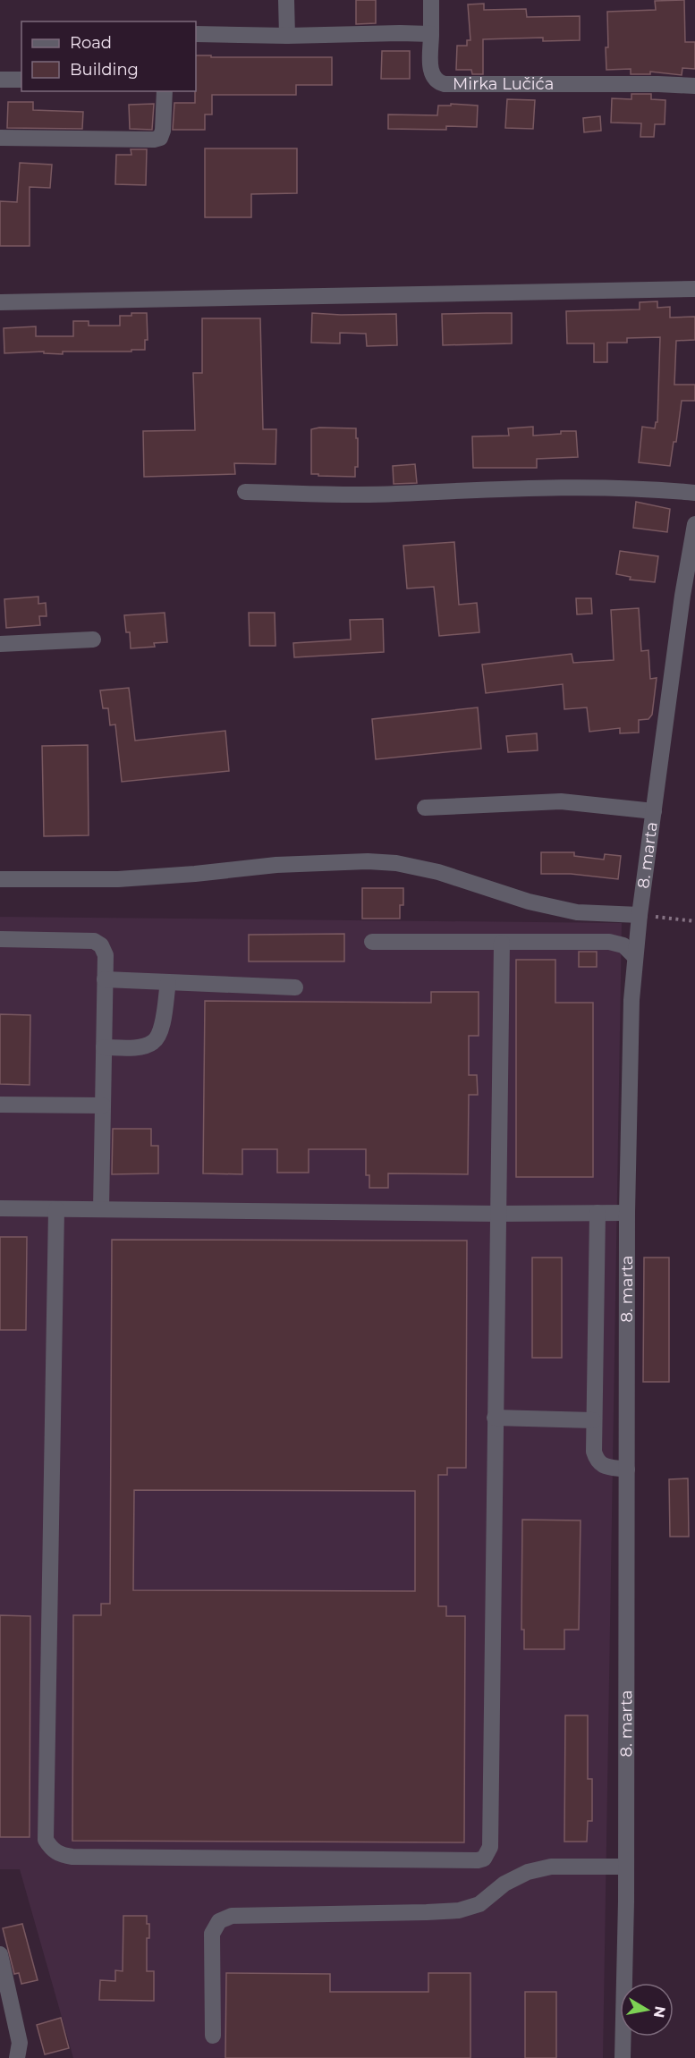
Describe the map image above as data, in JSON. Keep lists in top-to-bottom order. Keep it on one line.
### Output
{"streets":{"street":["Mirka Lučića","8. marta"]},"legend":["Road","Building"],"north":"right"}
